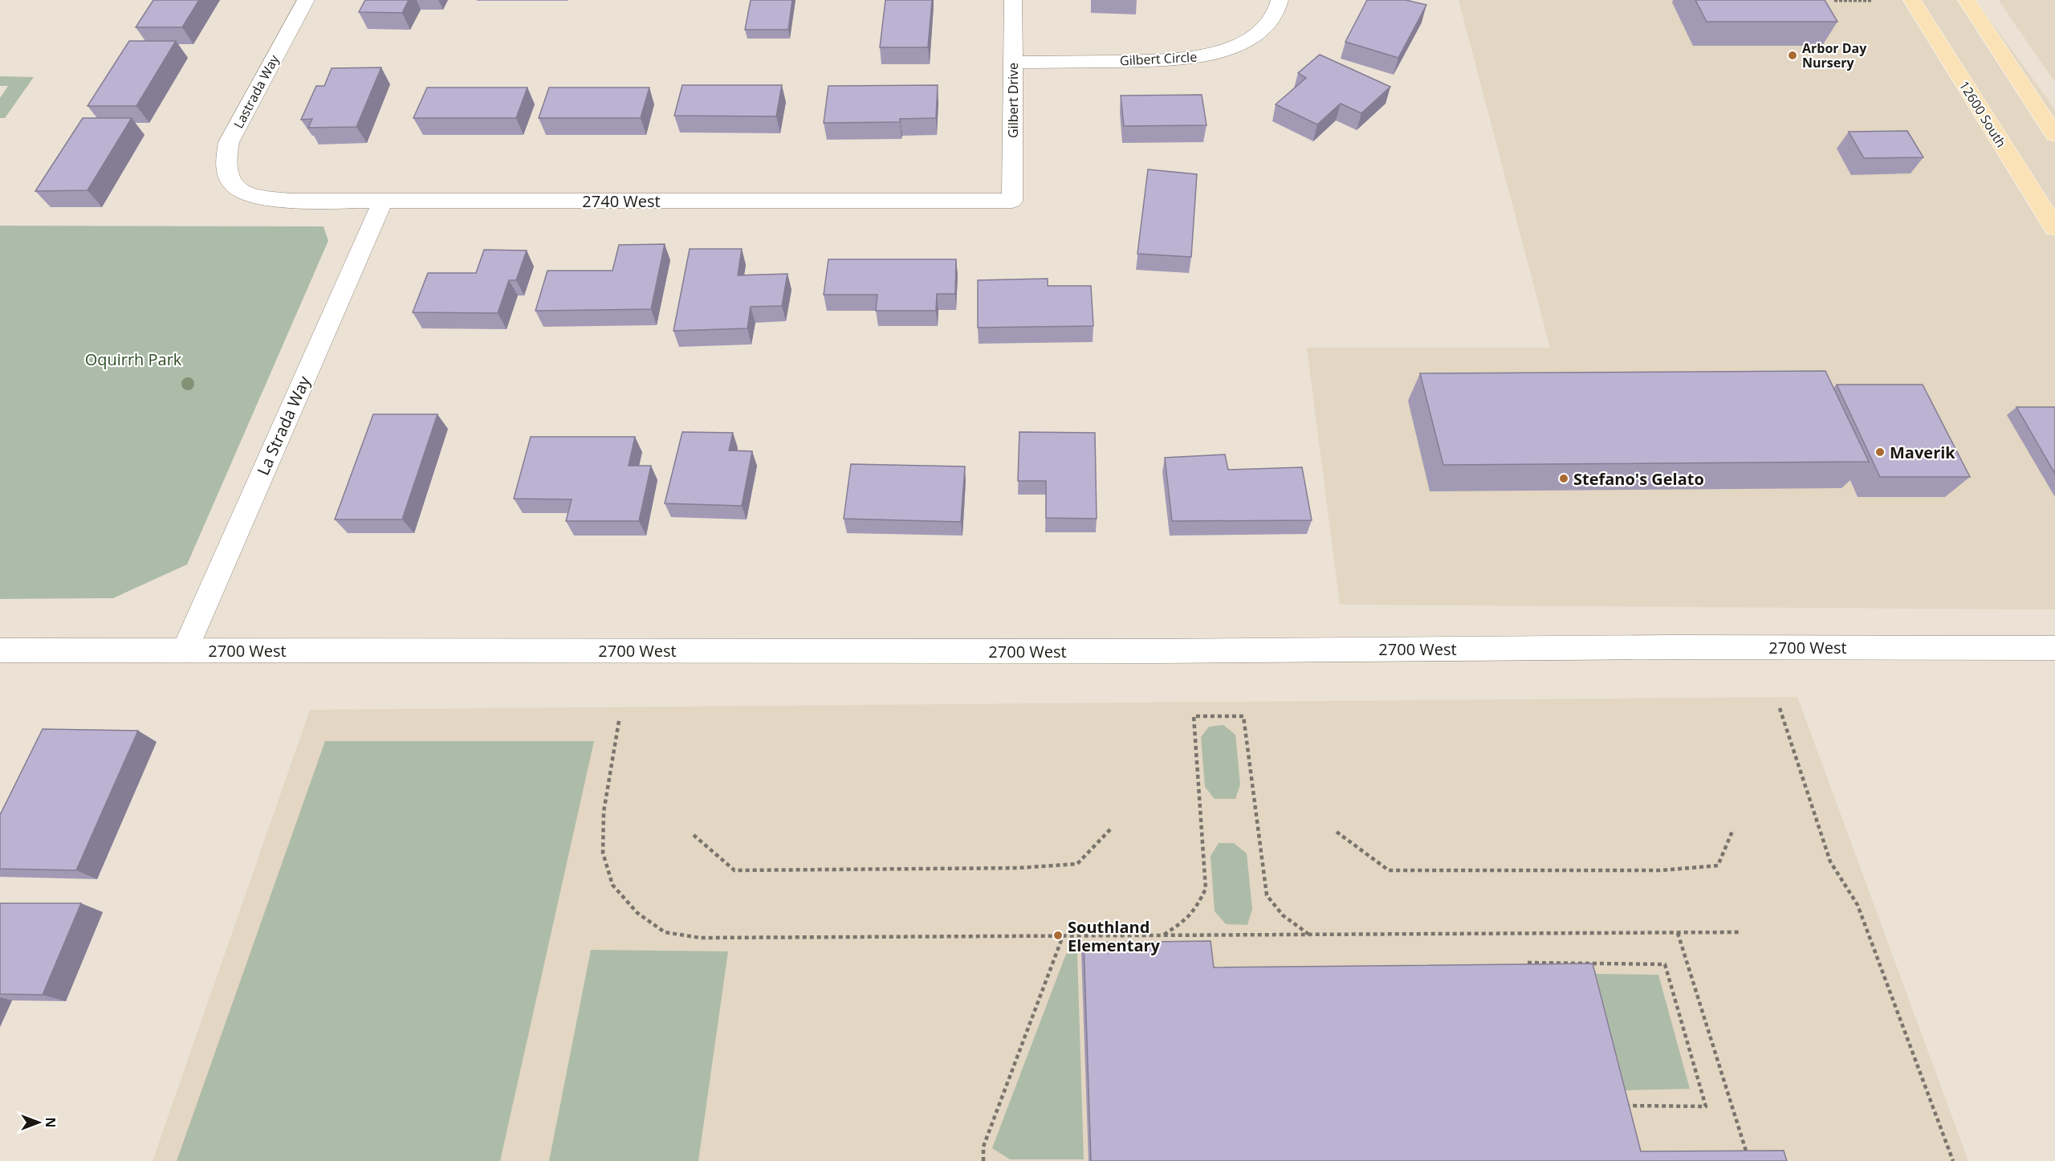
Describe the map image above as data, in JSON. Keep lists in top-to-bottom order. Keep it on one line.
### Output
{"streets":{"main road":["12600 South"],"street":["Gilbert Circle","Lastrada Way","Gilbert Drive","2740 West","La Strada Way","2700 West"]},"crossings":[["Gilbert Circle","Gilbert Drive"],["Lastrada Way","2740 West"],["Gilbert Drive","2740 West"],["2740 West","La Strada Way"],["La Strada Way","2700 West"]],"parks":["Oquirrh Park"],"places":["Arbor Day Nursery","Maverik","Stefano's Gelato","Southland Elementary"],"north":"right"}
